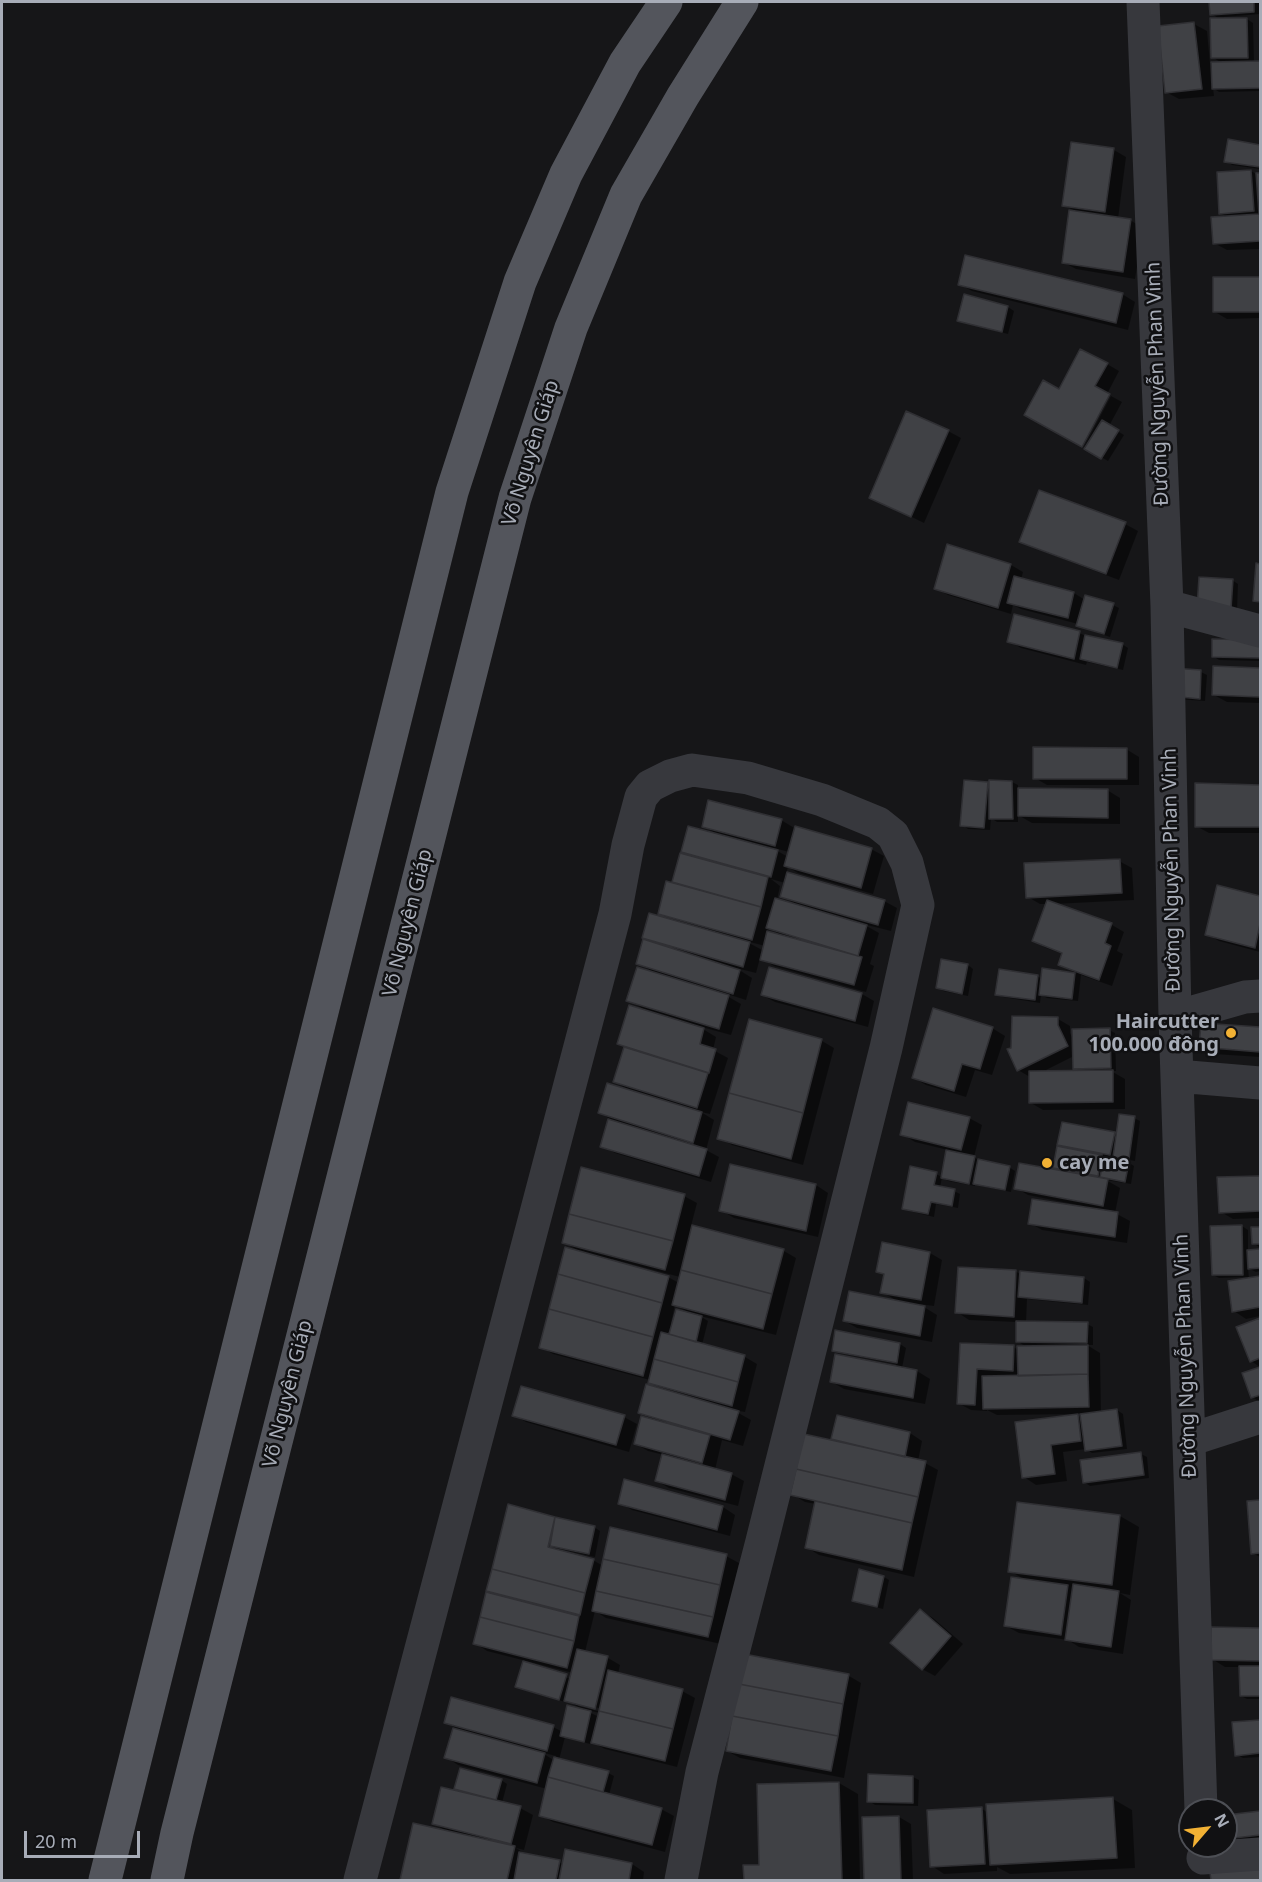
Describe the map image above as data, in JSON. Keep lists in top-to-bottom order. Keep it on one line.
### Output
{"streets":{"main road":["Võ Nguyên Giáp"],"street":["Đường Nguyễn Phan Vinh"]},"places":["Haircutter 100.000 đông","cay me"],"scale_bar":"20 m","north":"top right"}
